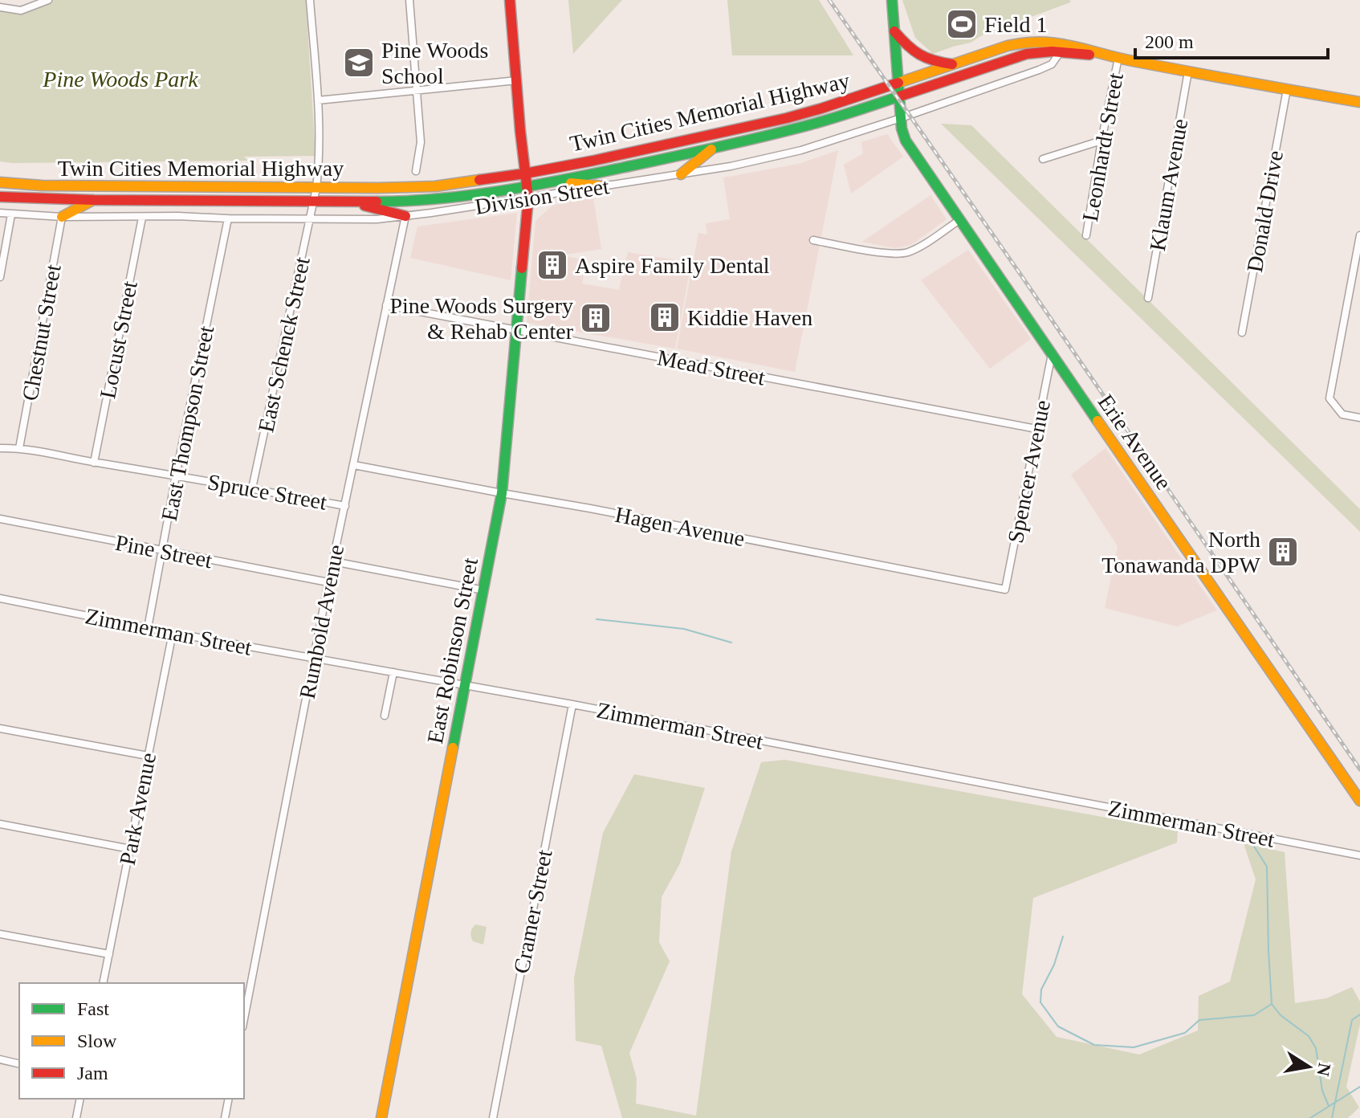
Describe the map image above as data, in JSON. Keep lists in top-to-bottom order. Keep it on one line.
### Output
{"streets":{"main road":["Twin Cities Memorial Highway","Erie Avenue","East Robinson Street"],"street":["Leonhardt Street","Klaum Avenue","Division Street","Donald Drive","Chestnut Street","Locust Street","East Schenck Street","Mead Street","East Thompson Street","Spencer Avenue","Spruce Street","Hagen Avenue","Pine Street","Rumbold Avenue","Zimmerman Street","Park Avenue","Cramer Street"]},"crossings":[["Twin Cities Memorial Highway","Division Street"],["Twin Cities Memorial Highway","East Schenck Street"],["Twin Cities Memorial Highway","Erie Avenue"],["Twin Cities Memorial Highway","East Robinson Street"],["Division Street","Chestnut Street"],["Division Street","Locust Street"],["Division Street","East Schenck Street"],["Division Street","East Thompson Street"],["Division Street","Erie Avenue"],["Division Street","Rumbold Avenue"],["Division Street","East Robinson Street"],["Chestnut Street","Spruce Street"],["Locust Street","Spruce Street"],["East Schenck Street","Spruce Street"],["Mead Street","Spencer Avenue"],["Mead Street","Rumbold Avenue"],["Mead Street","East Robinson Street"],["East Thompson Street","Spruce Street"],["East Thompson Street","Pine Street"],["East Thompson Street","Zimmerman Street"],["Erie Avenue","Spencer Avenue"],["Spencer Avenue","Hagen Avenue"],["Spruce Street","Rumbold Avenue"],["Hagen Avenue","Rumbold Avenue"],["Hagen Avenue","East Robinson Street"],["Pine Street","Rumbold Avenue"],["Rumbold Avenue","Zimmerman Street"],["Zimmerman Street","East Robinson Street"],["Zimmerman Street","Park Avenue"],["Zimmerman Street","Cramer Street"]],"parks":["Pine Woods Park"],"places":{"sports":["Field 1"],"school or university":["Pine Woods School"],"building":["Aspire Family Dental","Kiddie Haven","Pine Woods Surgery & Rehab Center","North Tonawanda DPW"]},"legend":["Fast","Slow","Jam"],"scale_bar":"200 m","north":"right"}
